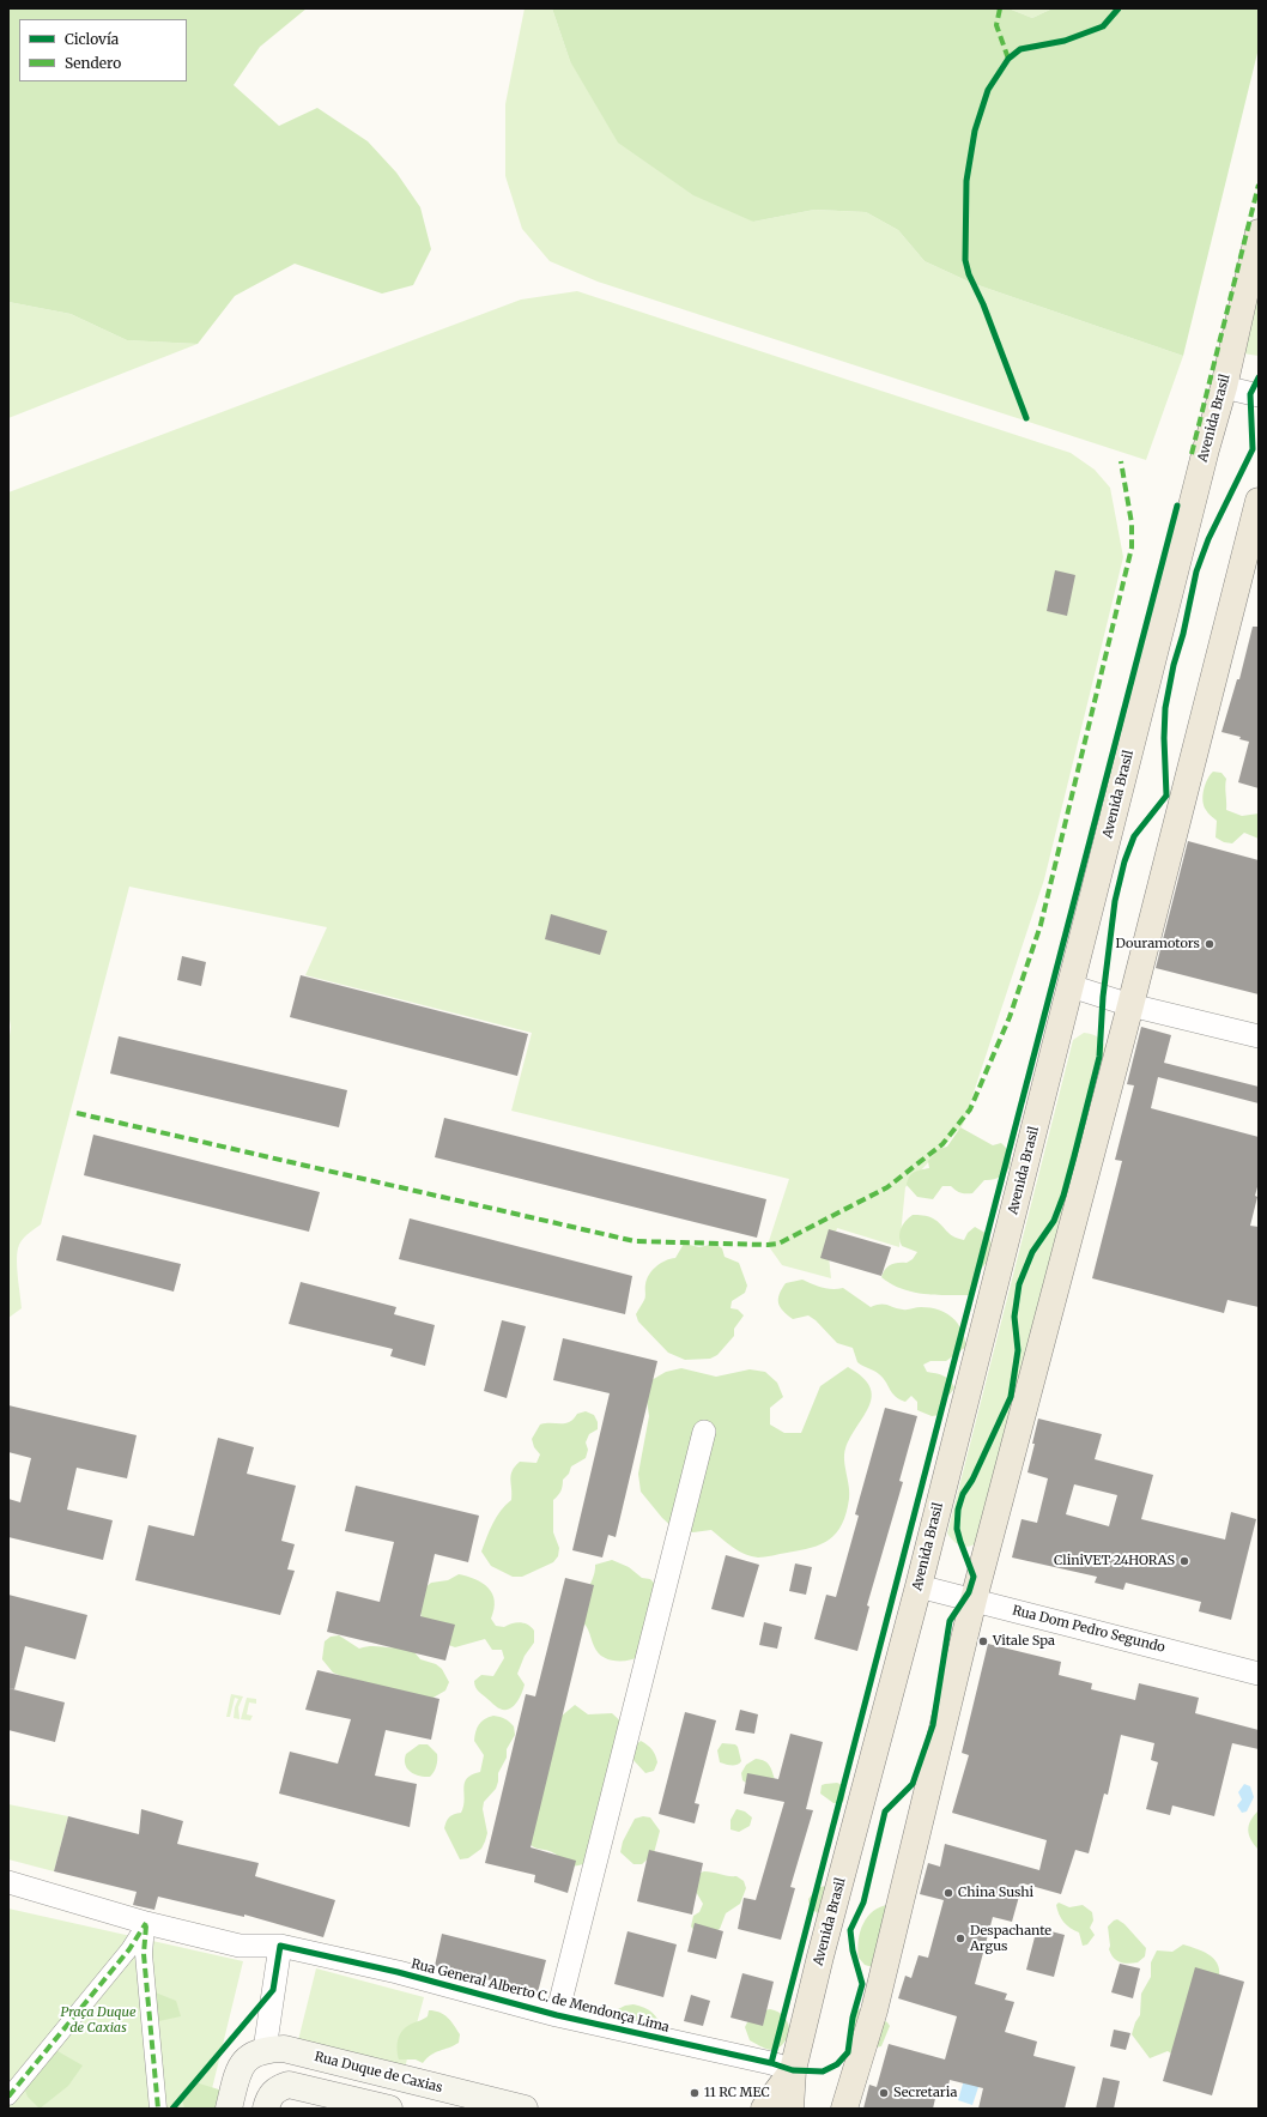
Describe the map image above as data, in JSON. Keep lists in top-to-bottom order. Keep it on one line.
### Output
{"streets":{"main road":["Avenida Brasil","Rua Duque de Caxias"],"street":["Rua Dom Pedro Segundo","Rua General Alberto C. de Mendonça Lima"]},"crossings":[["Avenida Brasil","Rua Dom Pedro Segundo"],["Avenida Brasil","Rua General Alberto C. de Mendonça Lima"]],"parks":["Praça Duque de Caxias"],"places":["Douramotors","CliniVET 24HORAS","Vitale Spa","China Sushi","Despachante Argus","11 RC MEC","Secretaria"],"legend":["Ciclovía","Sendero"]}
